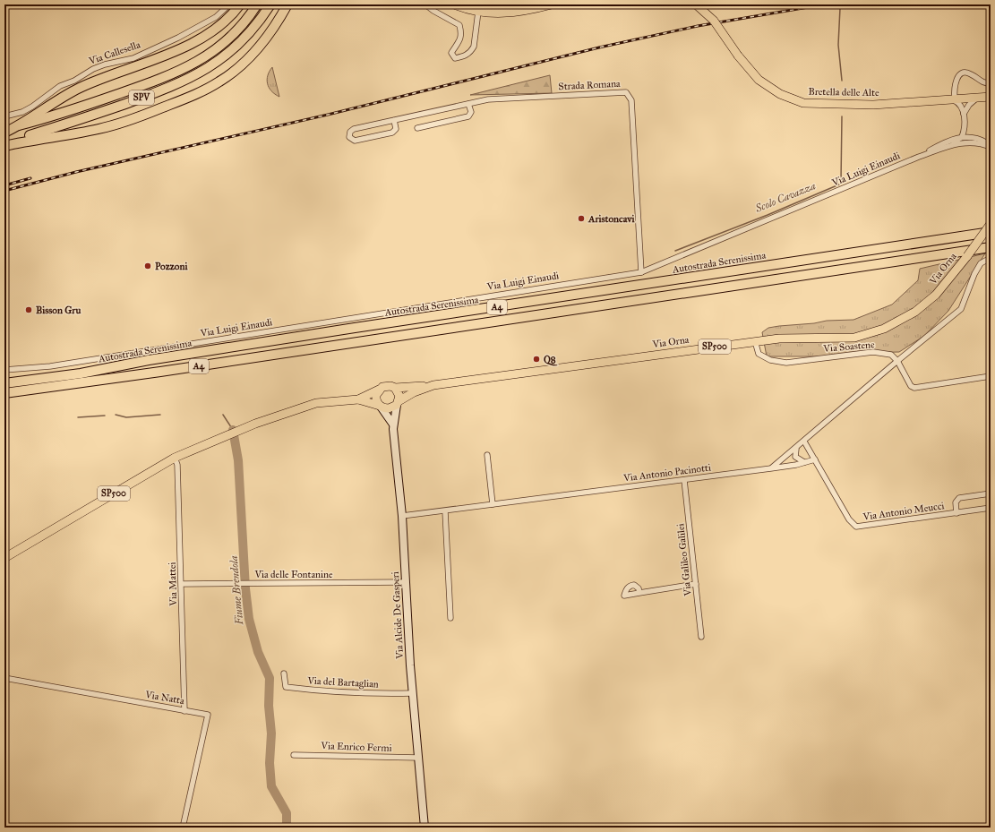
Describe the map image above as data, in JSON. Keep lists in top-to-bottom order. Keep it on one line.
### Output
{"streets":{"highway":["SPV","Autostrada Serenissima","A4"],"main road":["Bretella delle Alte","Via Orna","SP500","Via Alcide De Gasperi"],"street":["Via Callesella","Strada Romana","Via Luigi Einaudi","Via Soastene","Via Antonio Pacinotti","Via Antonio Meucci","Via Galileo Galilei","Via delle Fontanine","Via Mattei","Via del Bartaglian","Via Natta","Via Enrico Fermi"]},"crossings":[["Strada Romana","Via Luigi Einaudi"],["Via Orna","SP500"],["Via Orna","Via Soastene"],["Via Orna","Via Alcide De Gasperi"],["SP500","Via Mattei"],["SP500","Via Alcide De Gasperi"],["Via Antonio Pacinotti","Via Galileo Galilei"],["Via Antonio Pacinotti","Via Alcide De Gasperi"],["Via delle Fontanine","Via Mattei"],["Via delle Fontanine","Via Alcide De Gasperi"],["Via Mattei","Via Natta"],["Via Alcide De Gasperi","Via del Bartaglian"],["Via Alcide De Gasperi","Via Enrico Fermi"]],"water":["Scolo Cavazza","Fiume Brendola"],"places":["Aristoncavi","Pozzoni","Bisson Gru","Q8"]}
